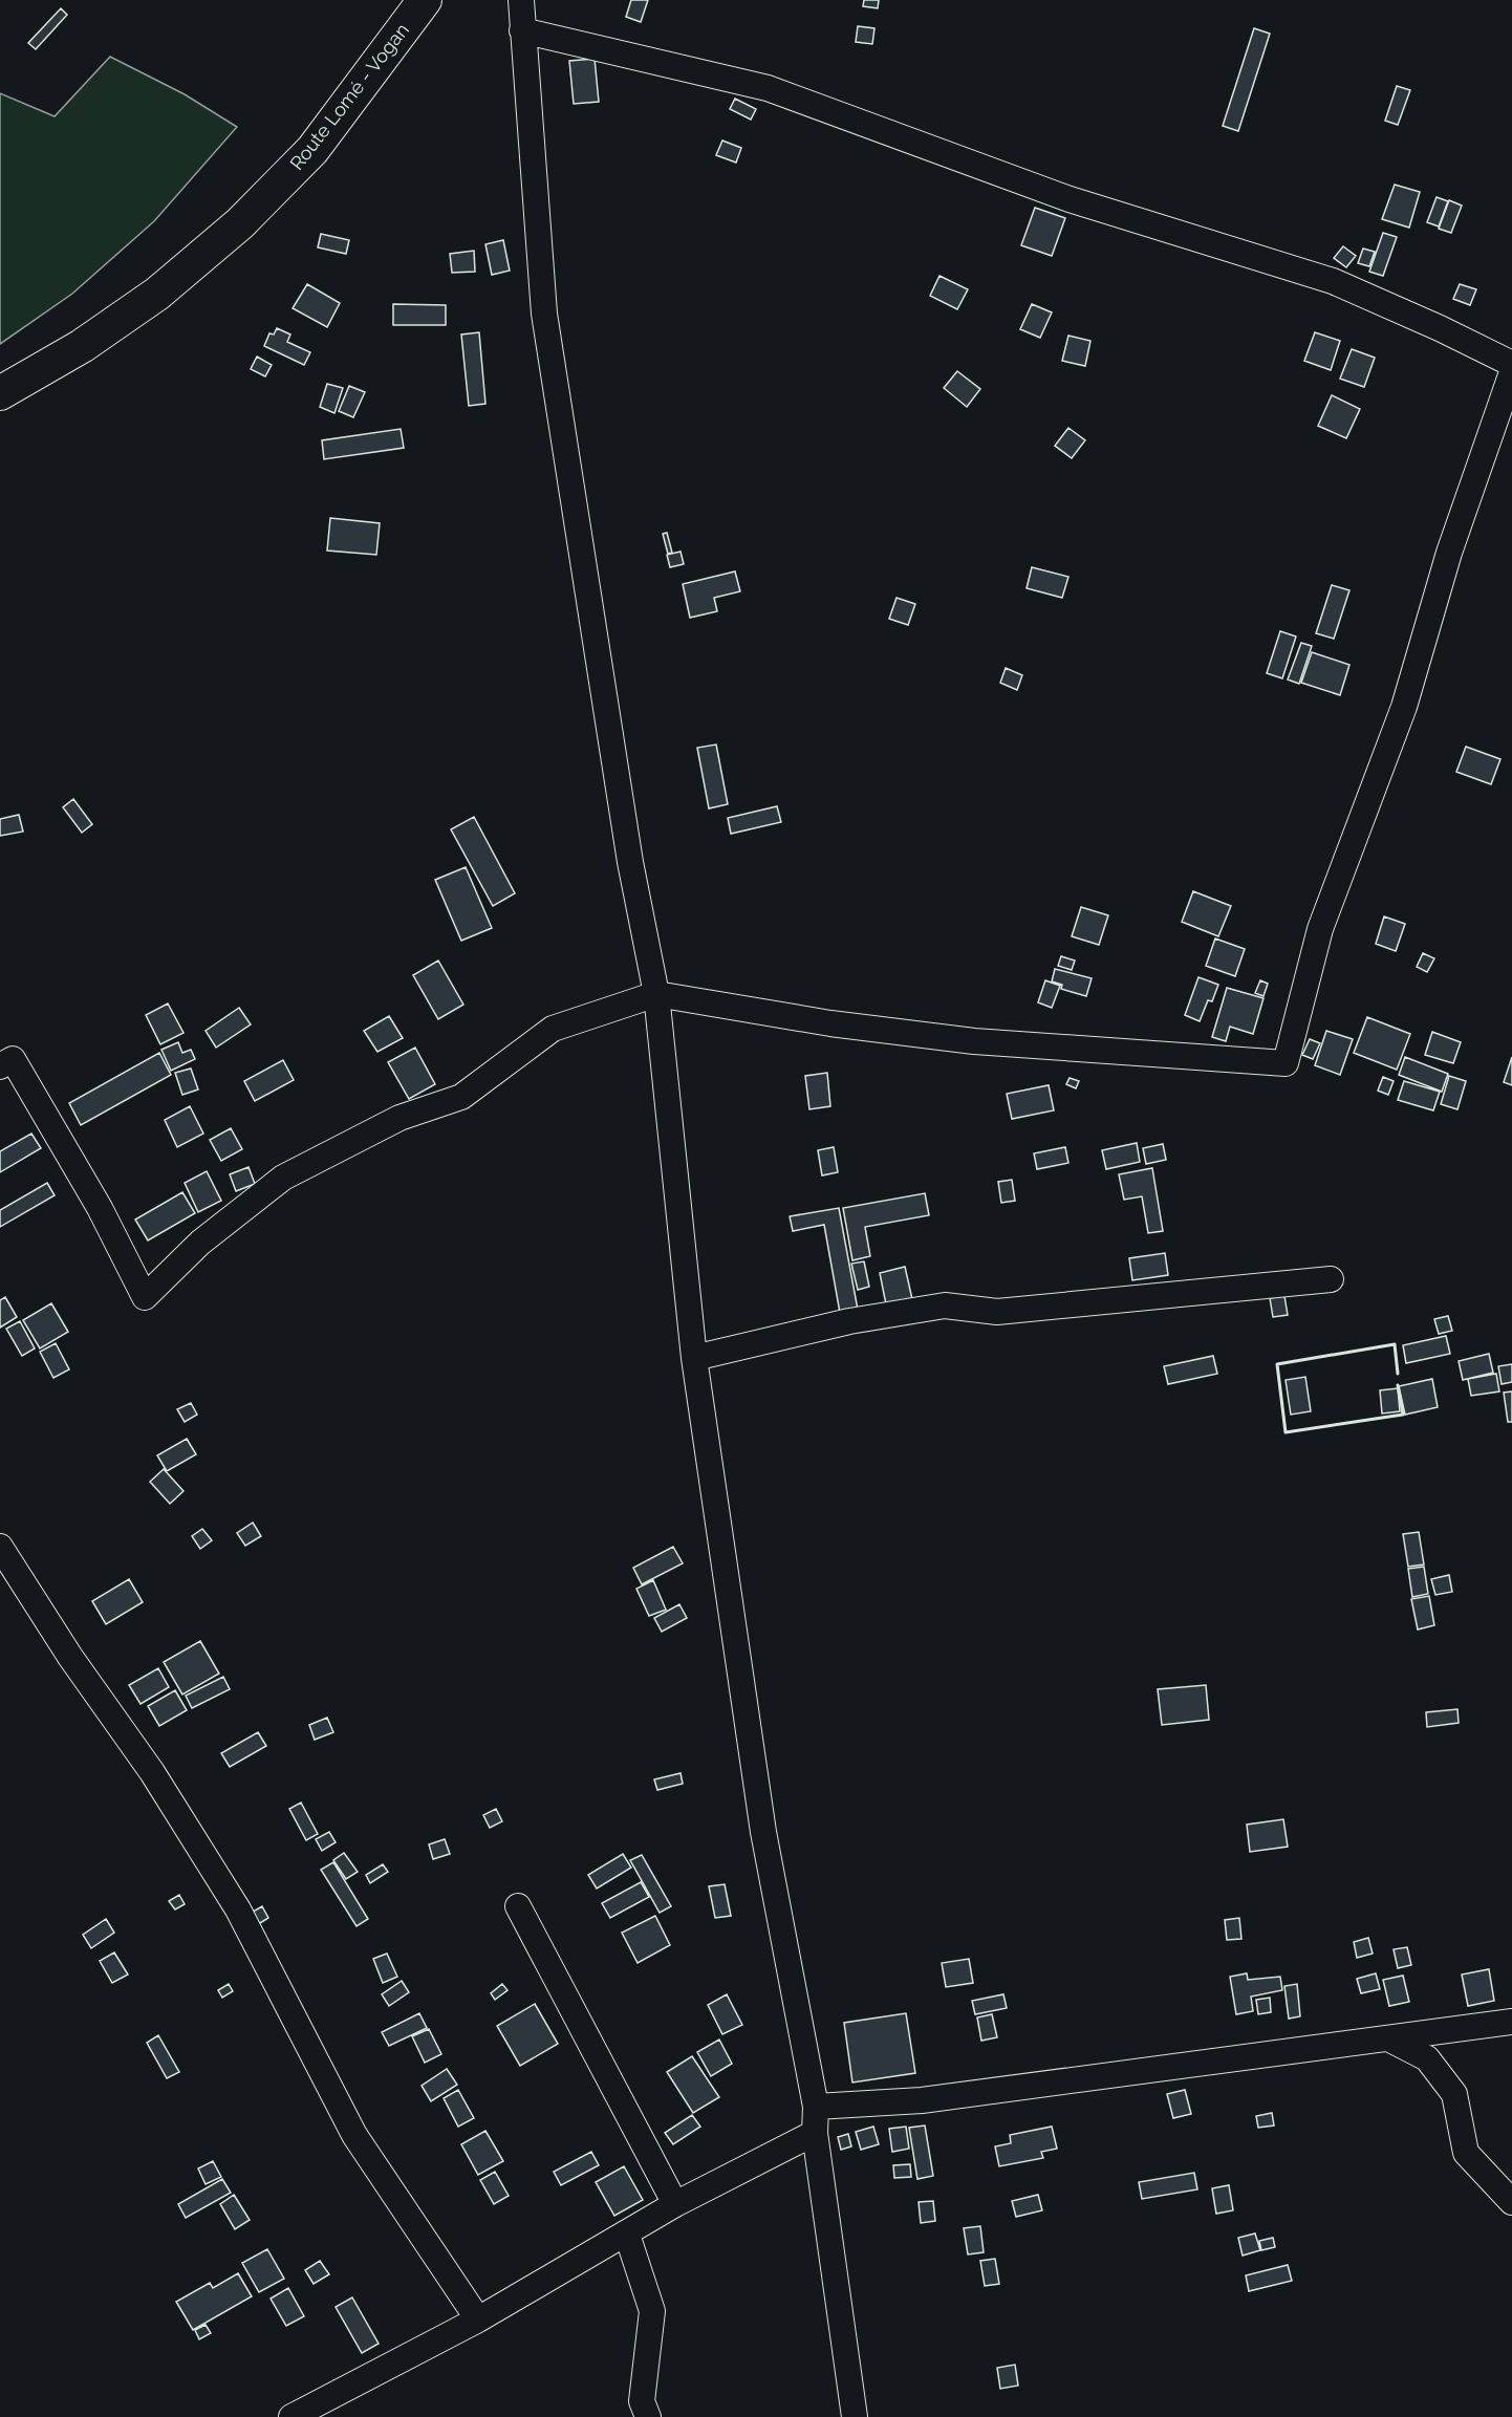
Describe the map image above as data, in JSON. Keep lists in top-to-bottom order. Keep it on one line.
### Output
{"streets":{"main road":["Route Lomé - Vogan"]}}
